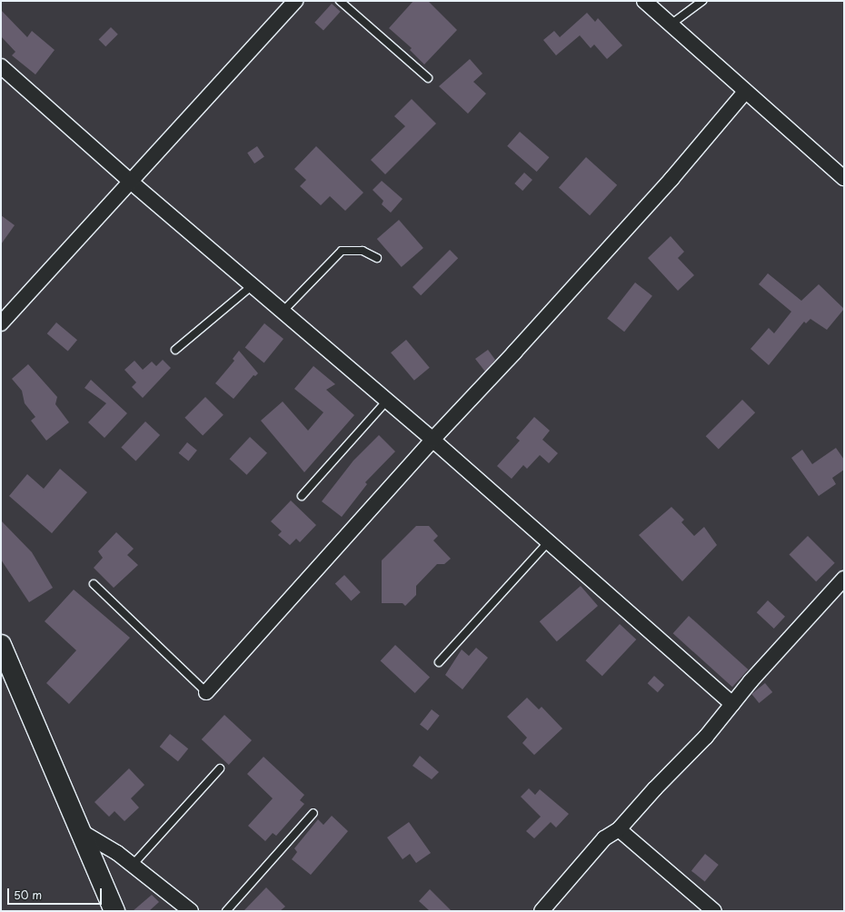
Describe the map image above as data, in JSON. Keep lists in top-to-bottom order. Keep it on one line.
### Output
{"scale_bar":"50 m"}
